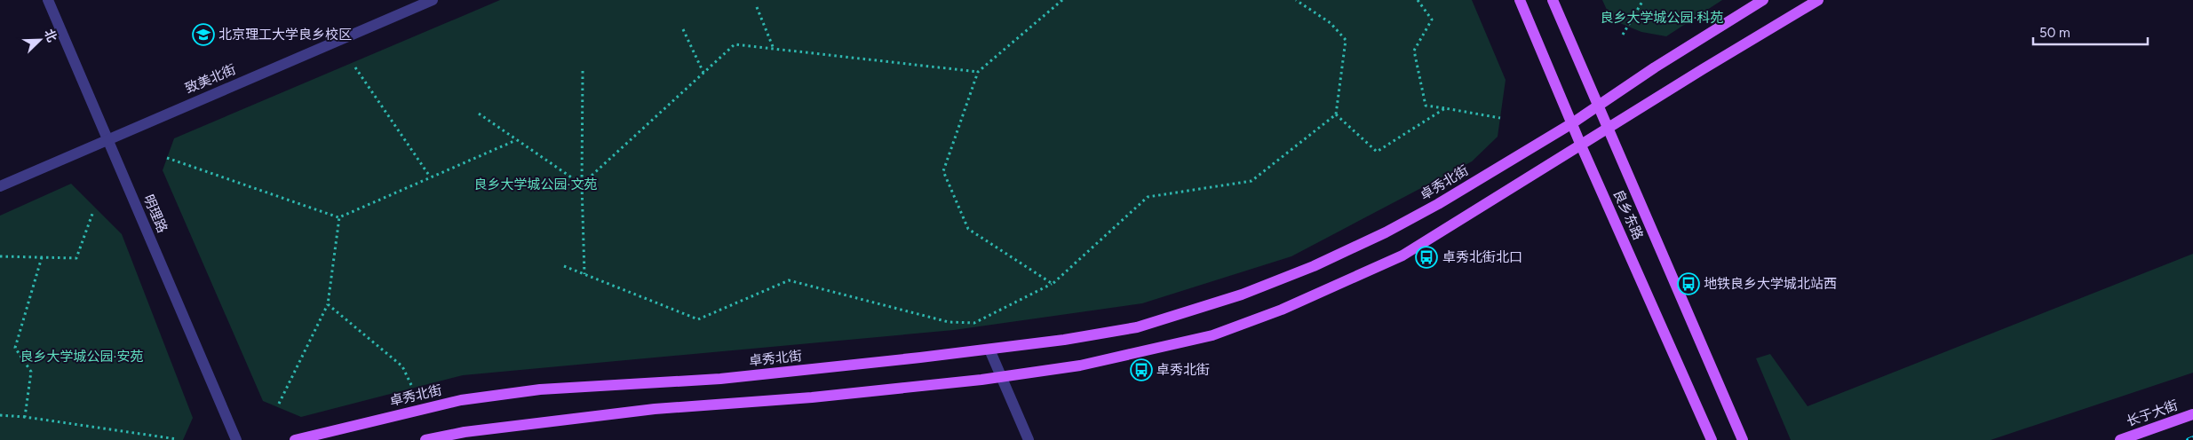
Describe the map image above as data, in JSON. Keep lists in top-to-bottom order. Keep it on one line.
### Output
{"streets":{"main road":["卓秀北街","良乡东路","长于大街"],"street":["致美北街","明理路"]},"crossings":[["致美北街","明理路"],["卓秀北街","良乡东路"]],"parks":["良乡大学城公园·科苑","良乡大学城公园·文苑","良乡大学城公园·安苑"],"places":{"school or university":["北京理工大学良乡校区"],"bus stop":["卓秀北街北口","地铁良乡大学城北站西","卓秀北街"]},"scale_bar":"50 m","north":"top right"}
